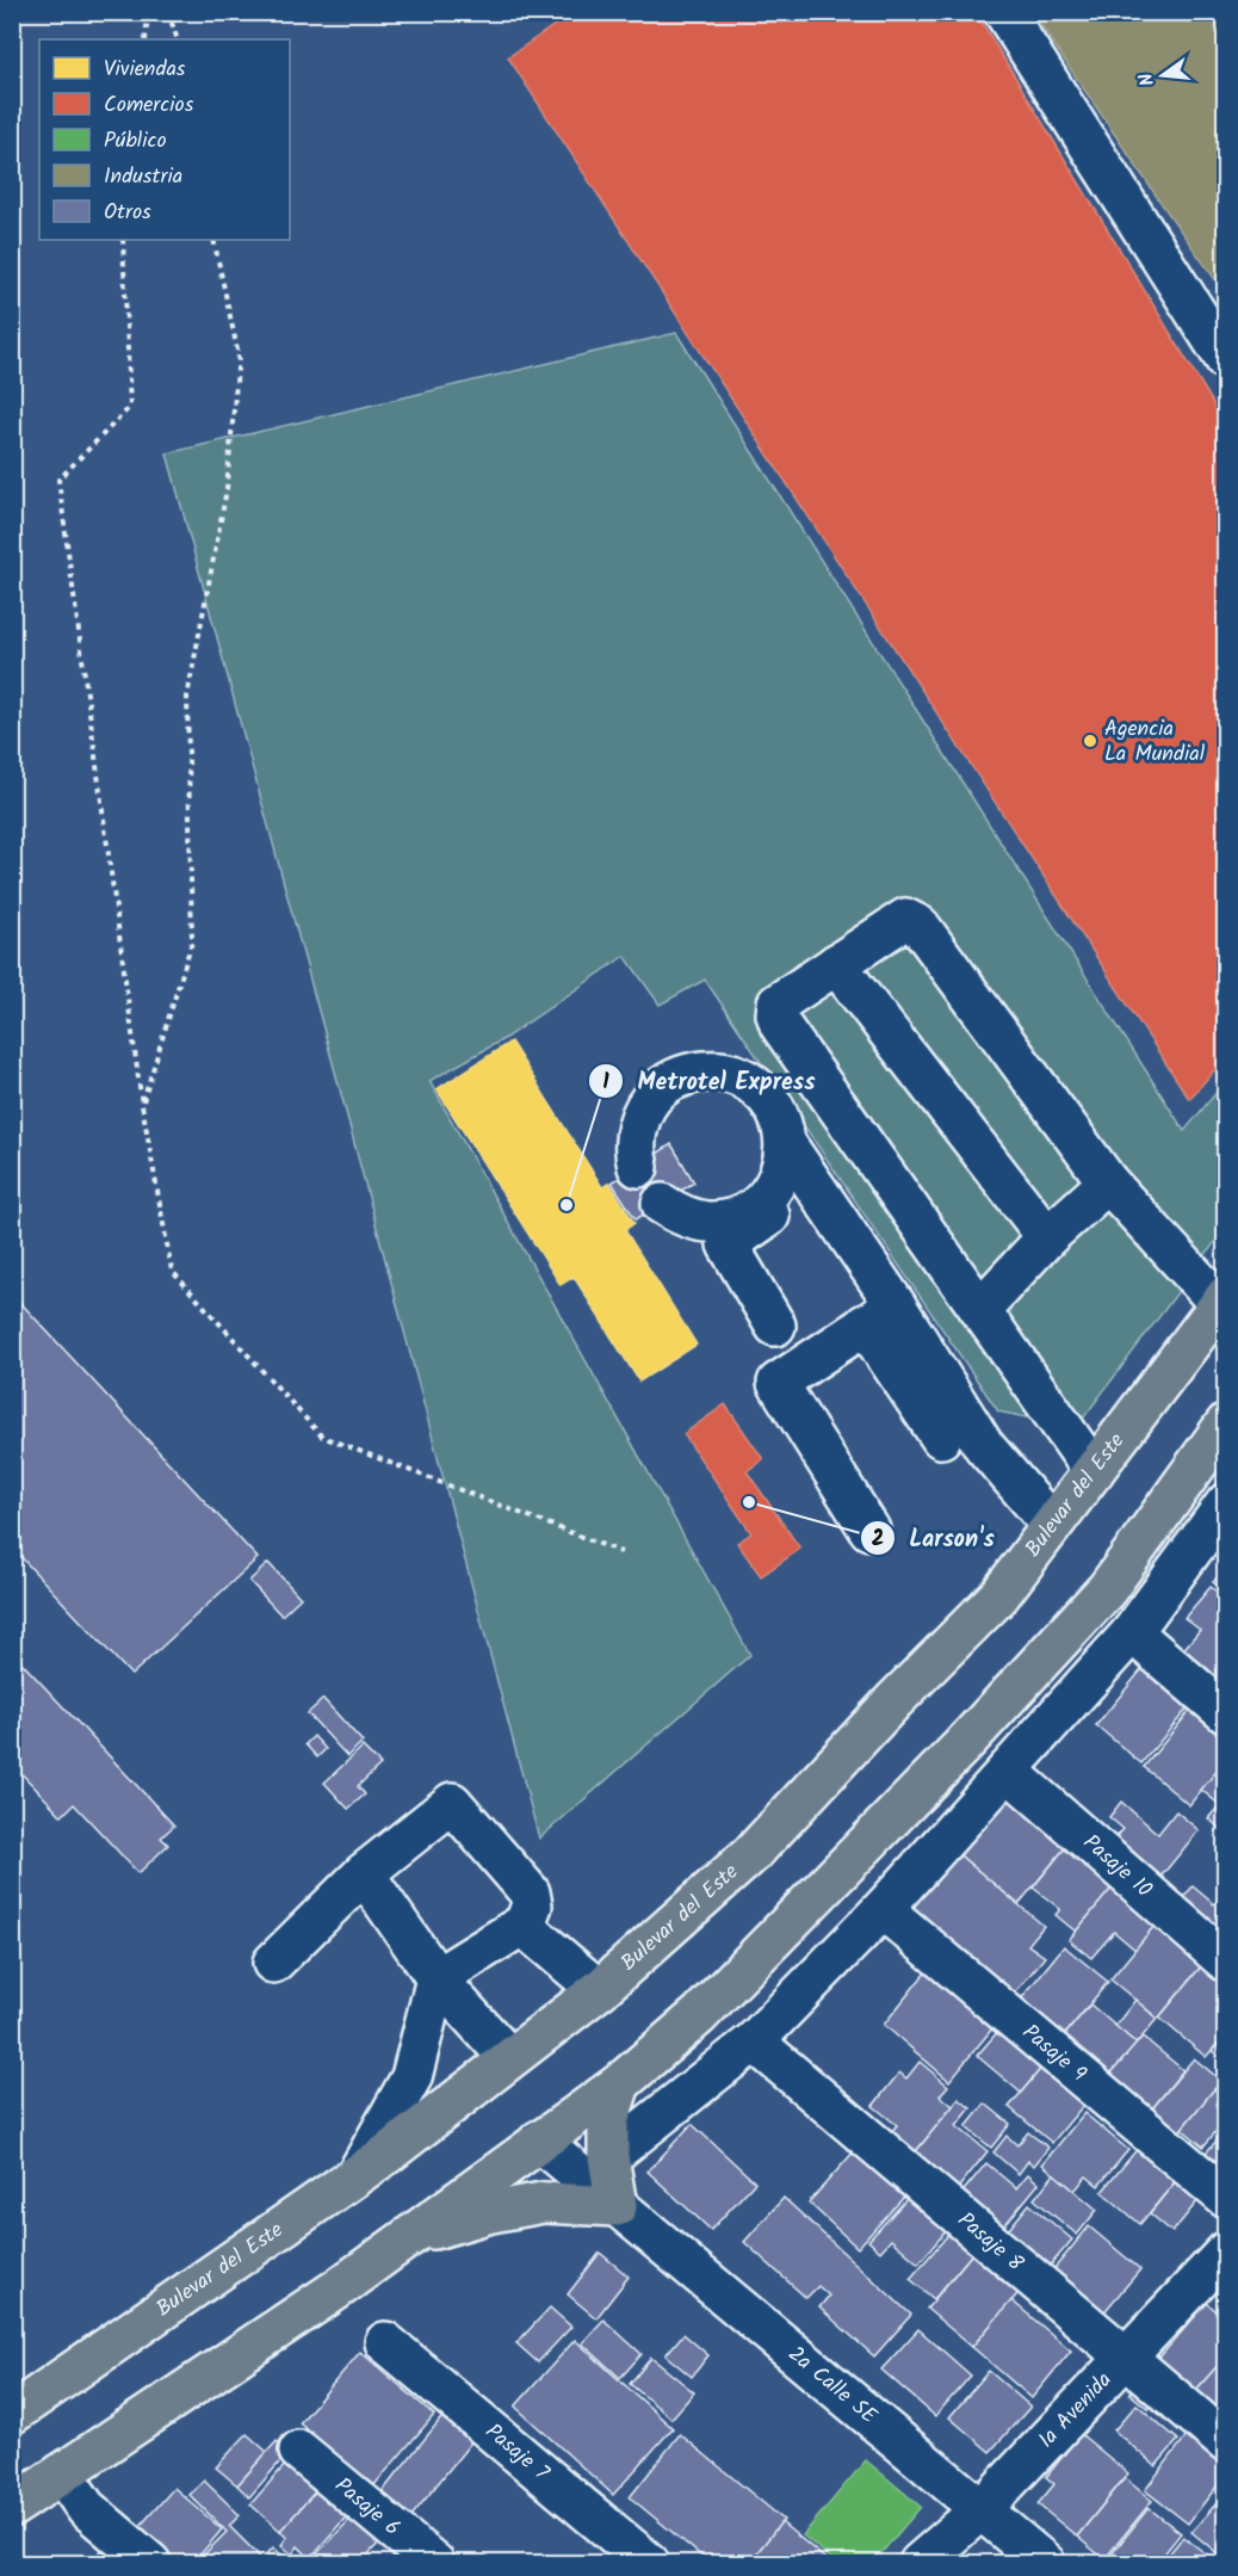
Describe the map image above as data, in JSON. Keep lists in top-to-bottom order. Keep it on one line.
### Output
{"streets":{"highway":["Bulevar del Este"],"street":["Pasaje 10","Pasaje 9","Pasaje 8","2a Calle SE","1a Avenida","Pasaje 7","Pasaje 6"]},"crossings":[["Pasaje 8","1a Avenida"],["2a Calle SE","1a Avenida"]],"places":["Agencia La Mundial","Metrotel Express","Larson's"],"legend":["Viviendas","Comercios","Público","Industria","Otros"],"north":"left"}
